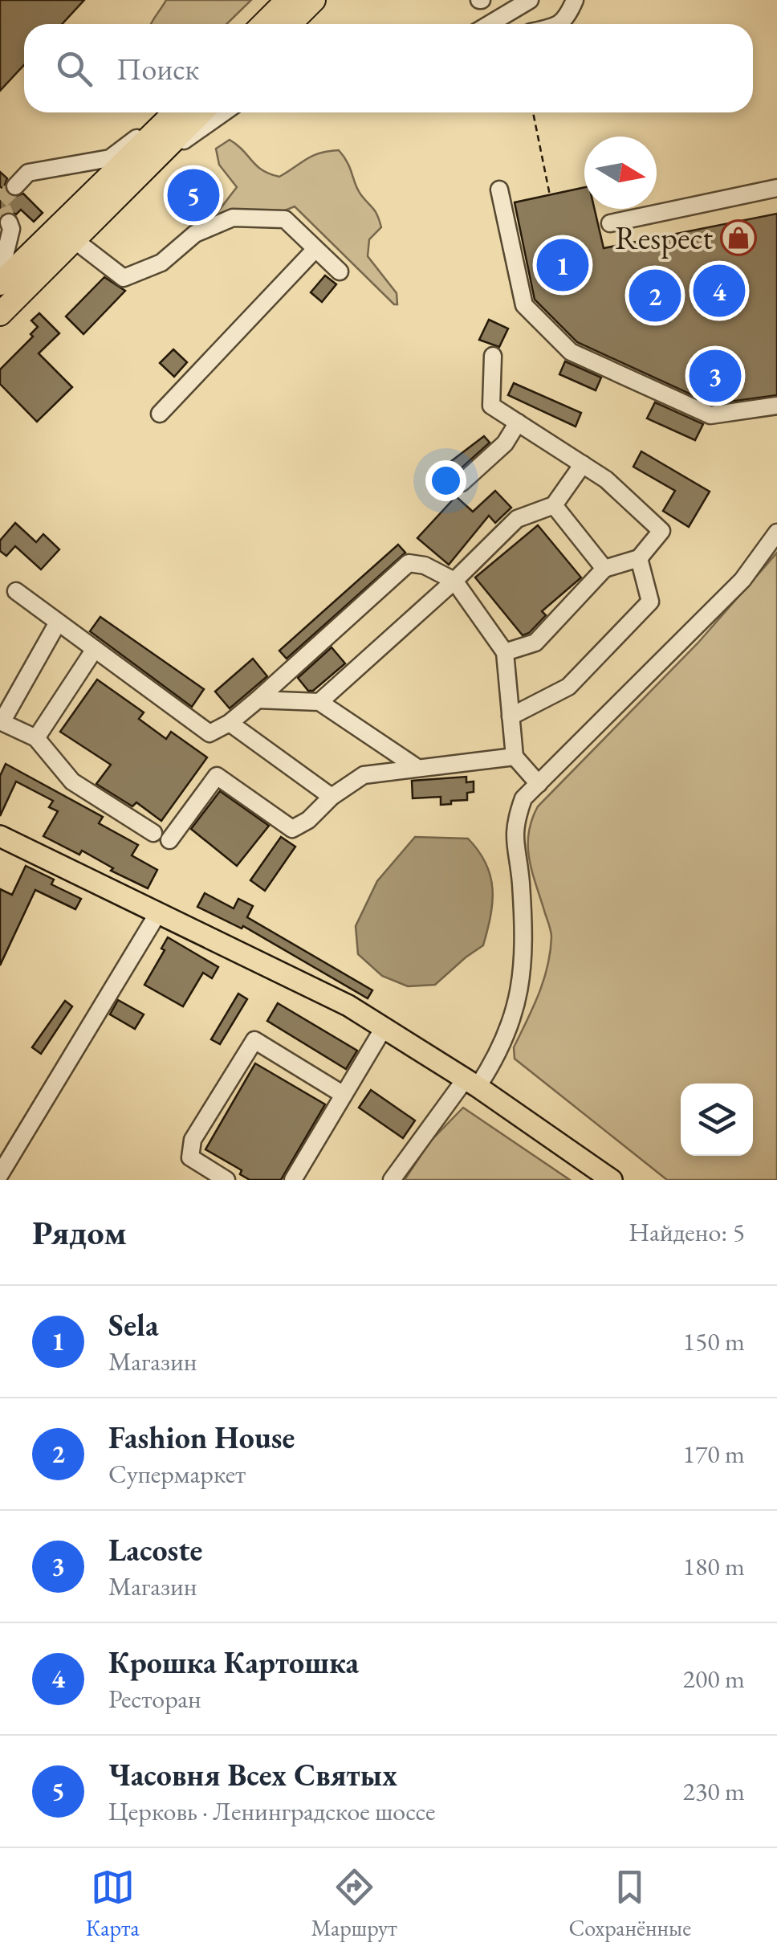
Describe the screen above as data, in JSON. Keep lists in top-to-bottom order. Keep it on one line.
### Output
{"places":{"shop":["Respect"]},"north":"right","page":{"search":"Поиск","pins":["5","1","4","2","3"],"heading":["Рядом","Найдено: 5"],"list":[{"mark":"1","name":"Sela","note":"Магазин","value":"150 m"},{"mark":"2","name":"Fashion House","note":"Супермаркет","value":"170 m"},{"mark":"3","name":"Lacoste","note":"Магазин","value":"180 m"},{"mark":"4","name":"Крошка Картошка","note":"Ресторан","value":"200 m"},{"mark":"5","name":"Часовня Всех Святых","note":"Церковь · Ленинградское шоссе","value":"230 m"}],"nav":["Карта","Маршрут","Сохранённые"]}}
